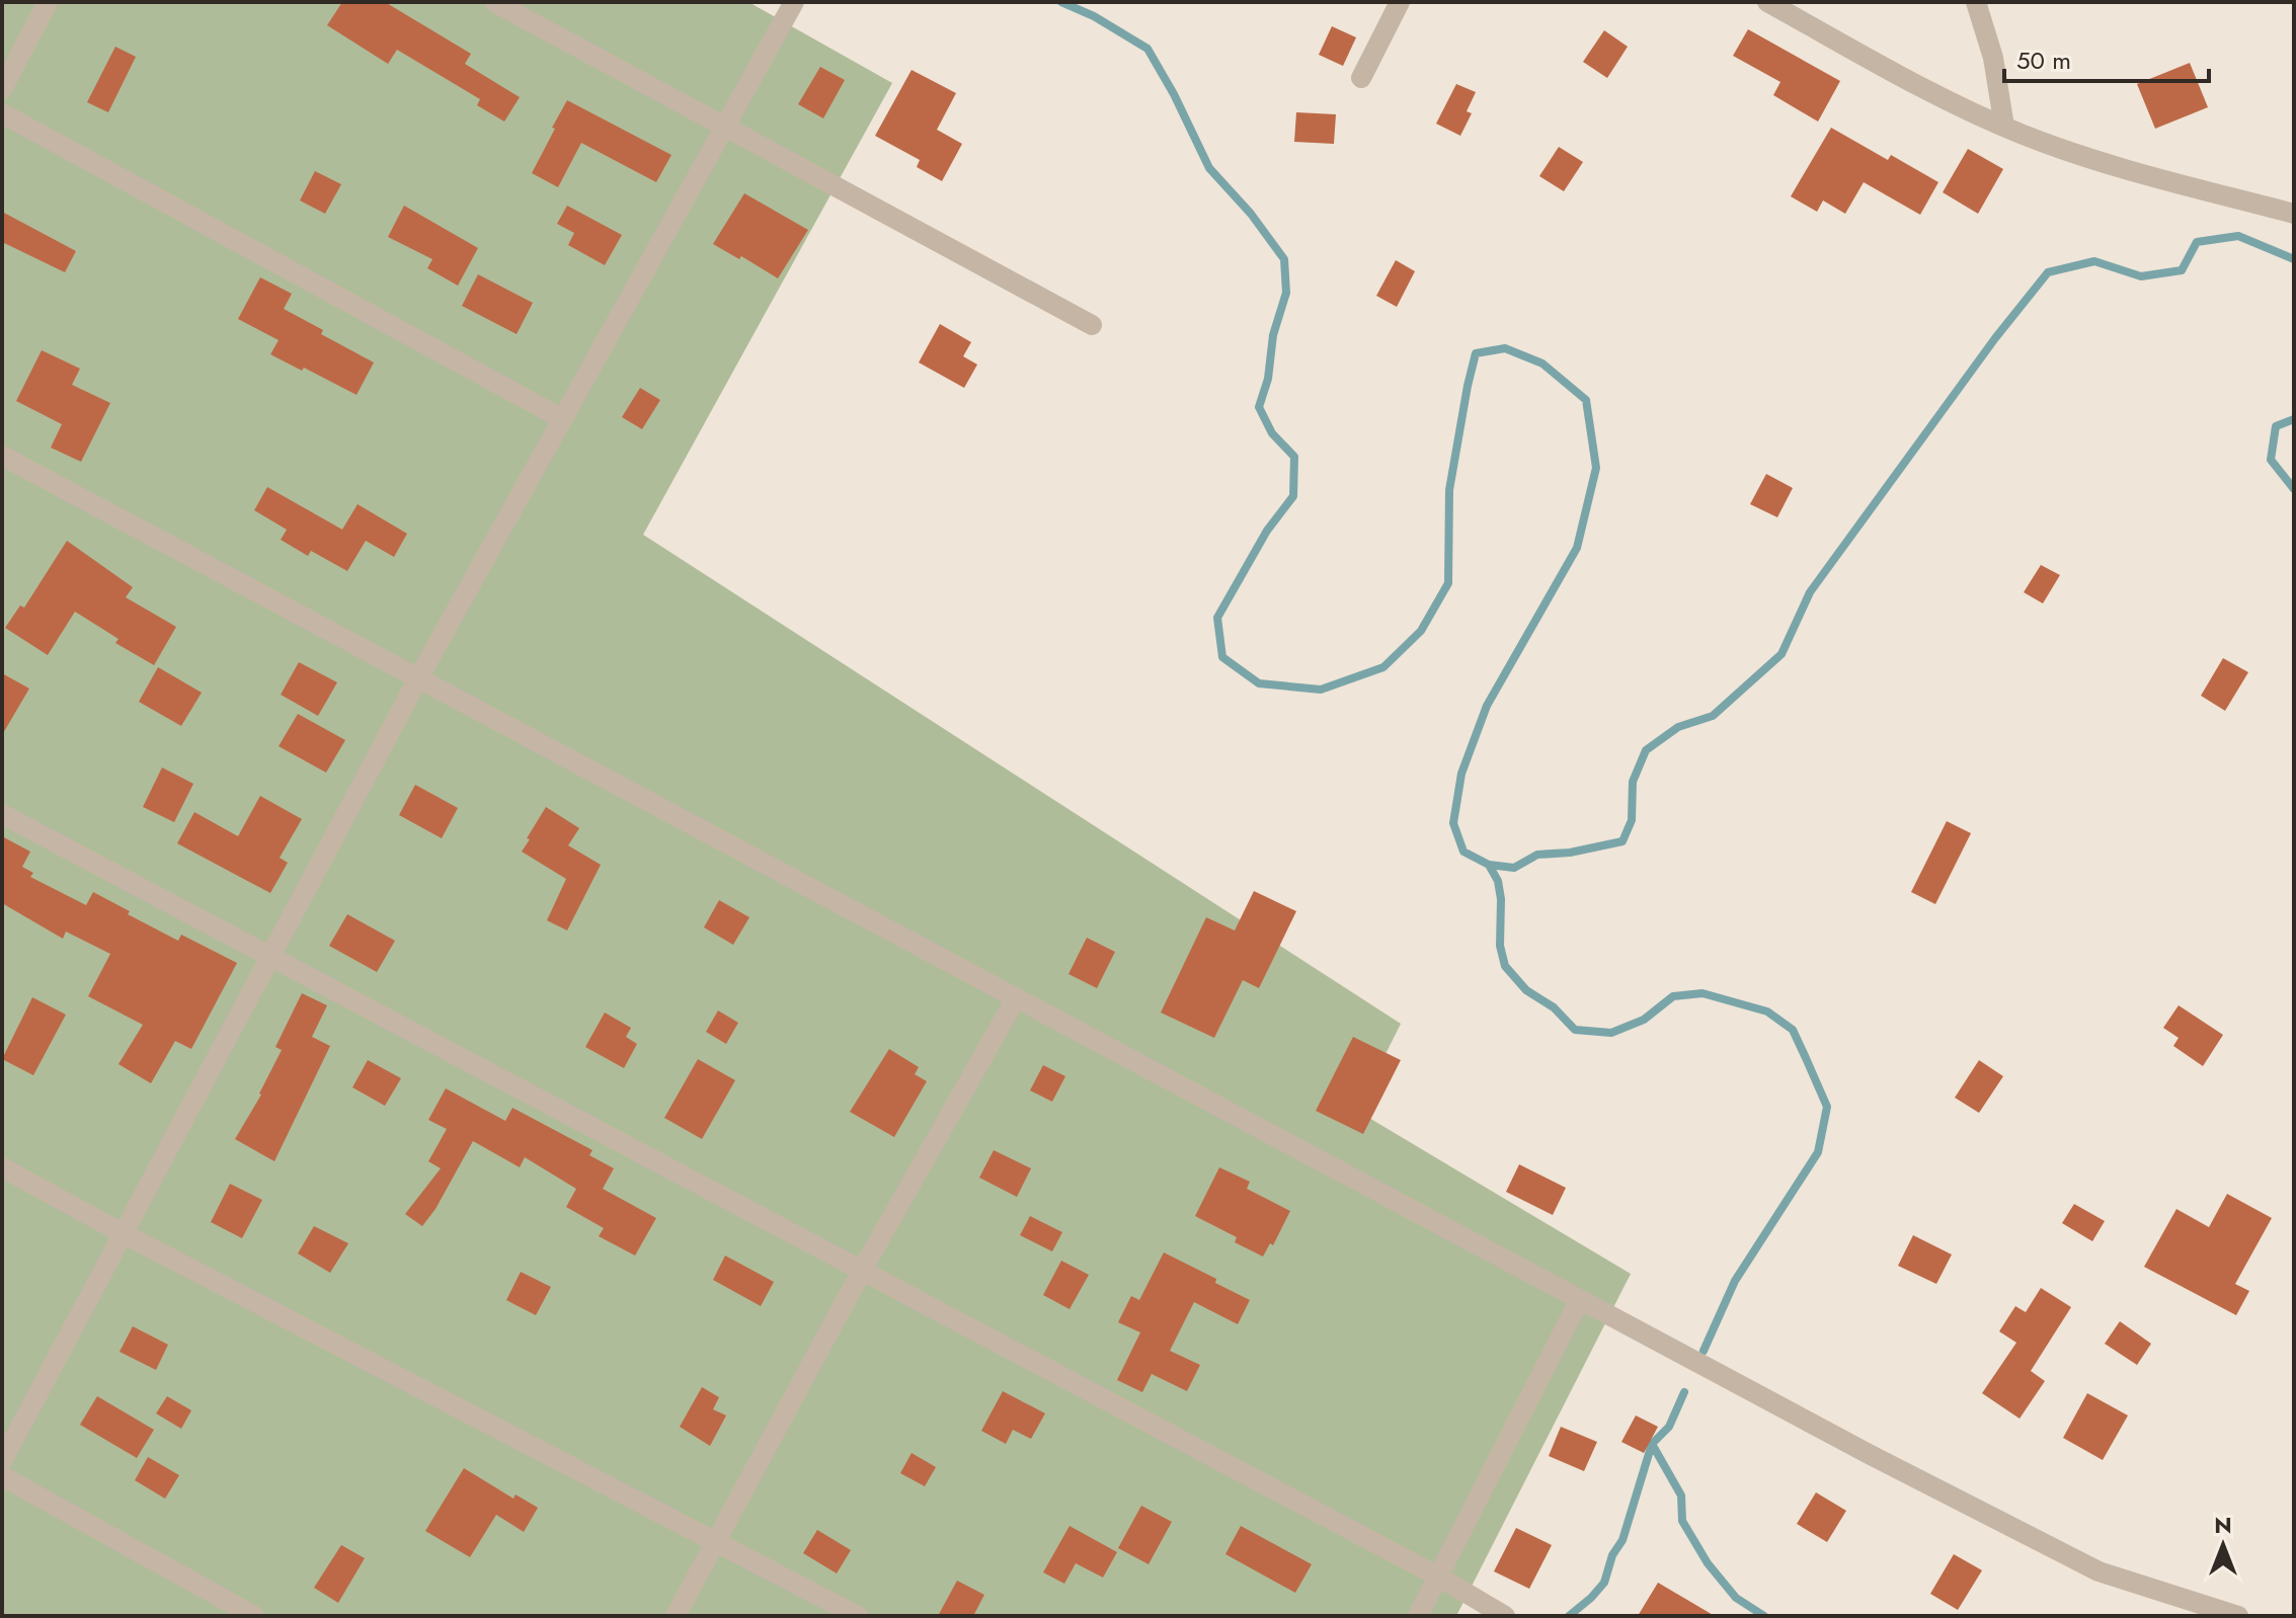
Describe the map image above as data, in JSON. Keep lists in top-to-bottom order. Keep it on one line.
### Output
{"scale_bar":"50 m","north":"top"}
